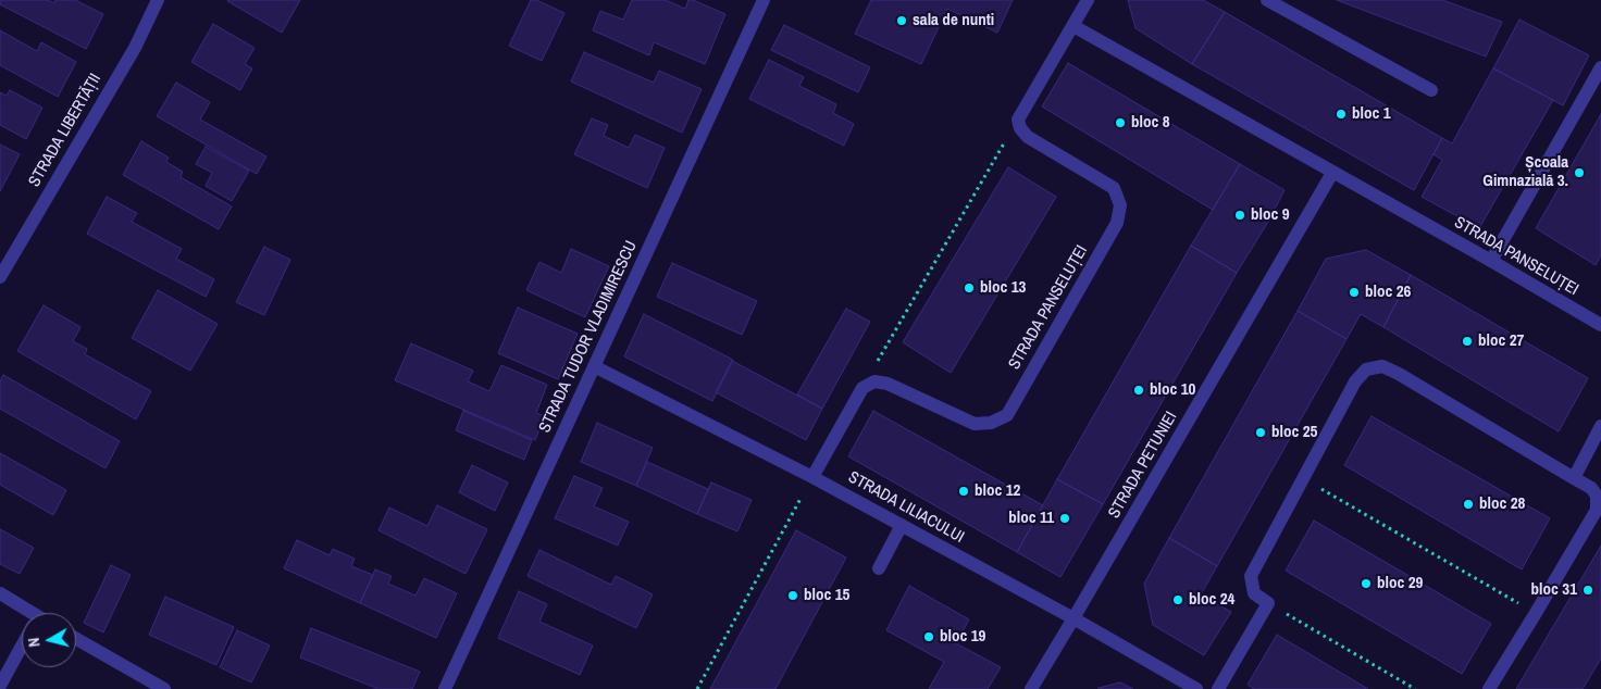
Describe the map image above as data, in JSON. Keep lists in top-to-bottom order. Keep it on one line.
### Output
{"streets":{"street":["STRADA LIBERTĂȚII","STRADA PANSELUȚEI","STRADA TUDOR VLADIMIRESCU","STRADA PETUNIEI","STRADA LILIACULUI"]},"crossings":[["STRADA PANSELUȚEI","STRADA PETUNIEI"],["STRADA TUDOR VLADIMIRESCU","STRADA LILIACULUI"],["STRADA PETUNIEI","STRADA LILIACULUI"]],"places":["sala de nunti","bloc 1","bloc 8","Școala Gimnazială 3.","bloc 9","bloc 13","bloc 26","bloc 27","bloc 10","bloc 25","bloc 12","bloc 28","bloc 11","bloc 29","bloc 31","bloc 15","bloc 24","bloc 19"],"north":"left"}
